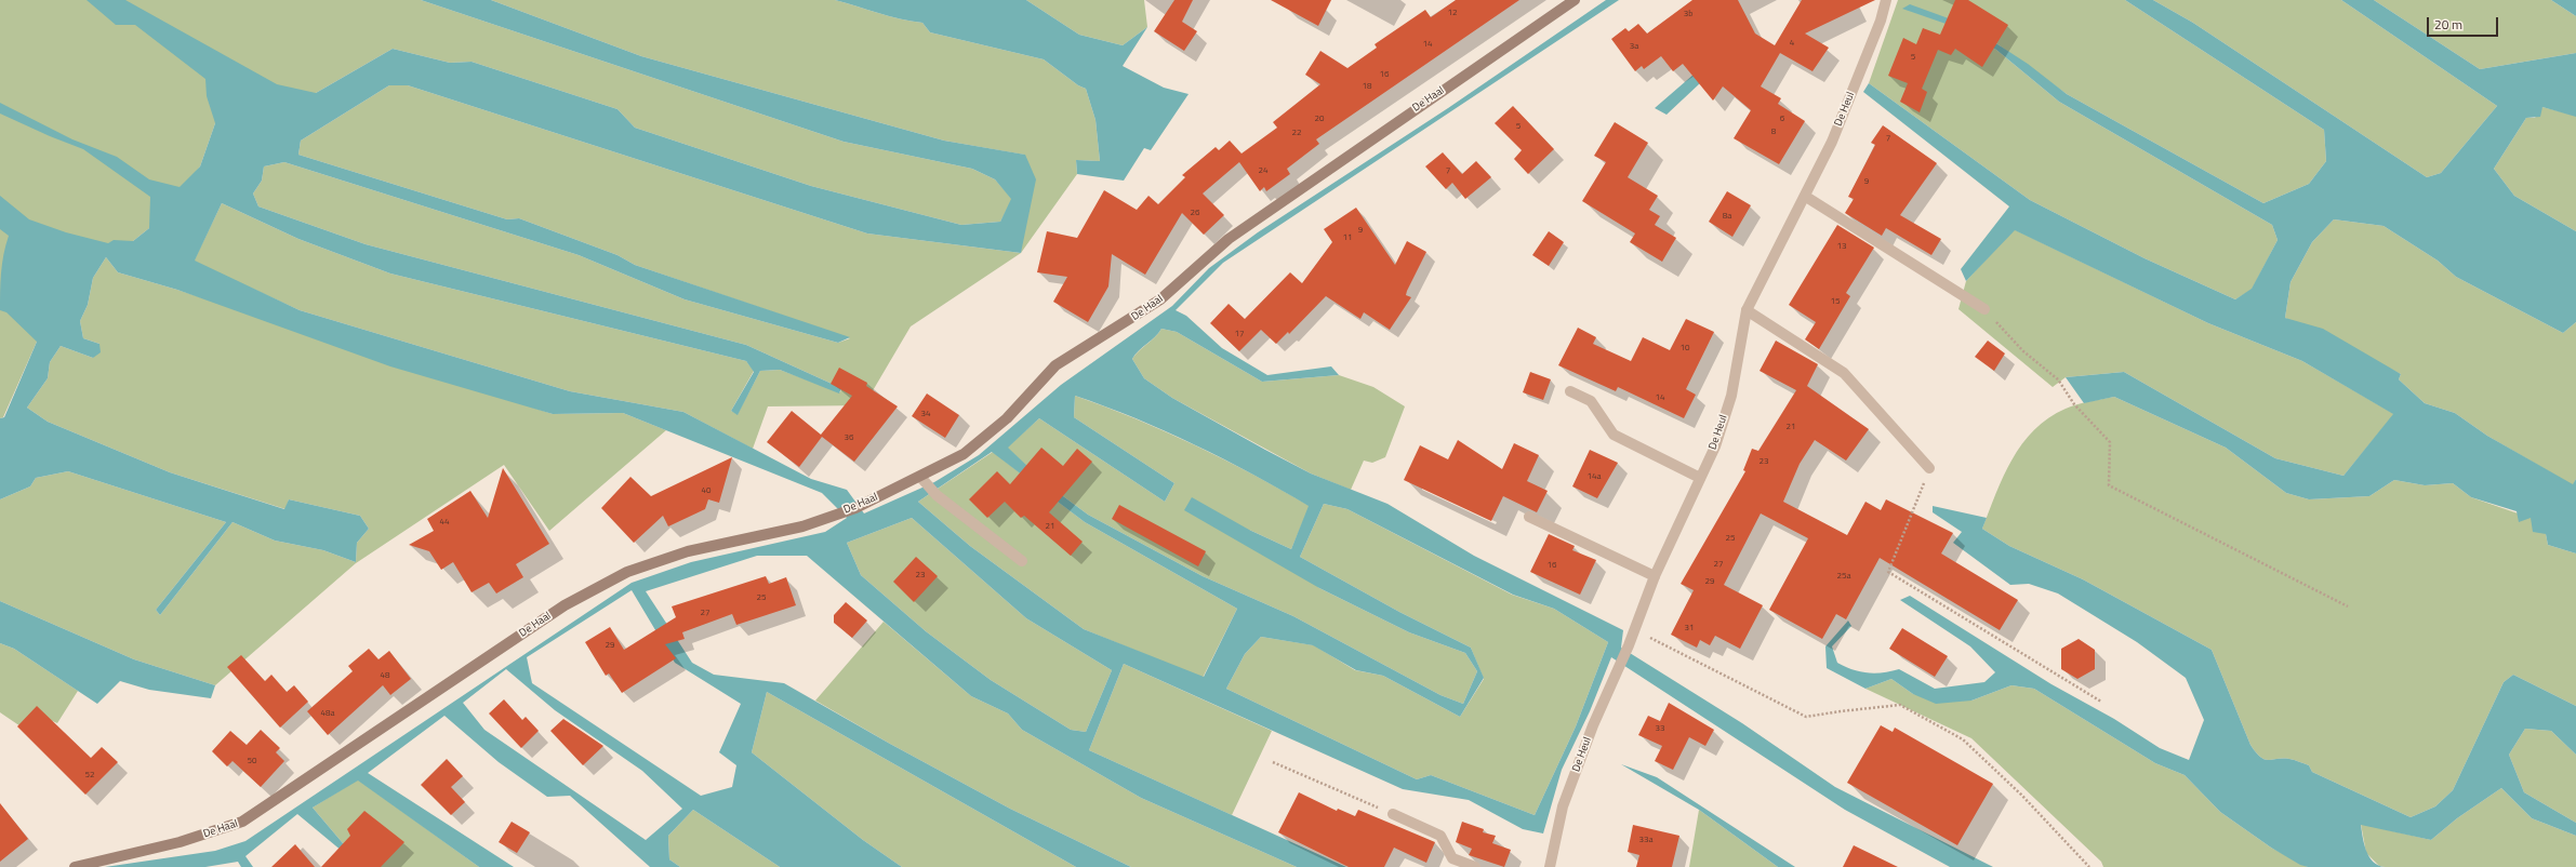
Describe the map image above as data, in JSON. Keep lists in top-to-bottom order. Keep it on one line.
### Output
{"streets":{"street":["De Haal","De Heul"]},"house_numbers":["12","3b","4","14","3a","5","16","18","20","6","5","8","22","7","24","7","9","26","8a","9","11","13","15","17","10","14","34","21","36","23","14a","40","44","21","25","27","16","23","25a","29","25","27","31","29","48","48a","33","50","52","33a"],"scale_bar":"20 m"}
